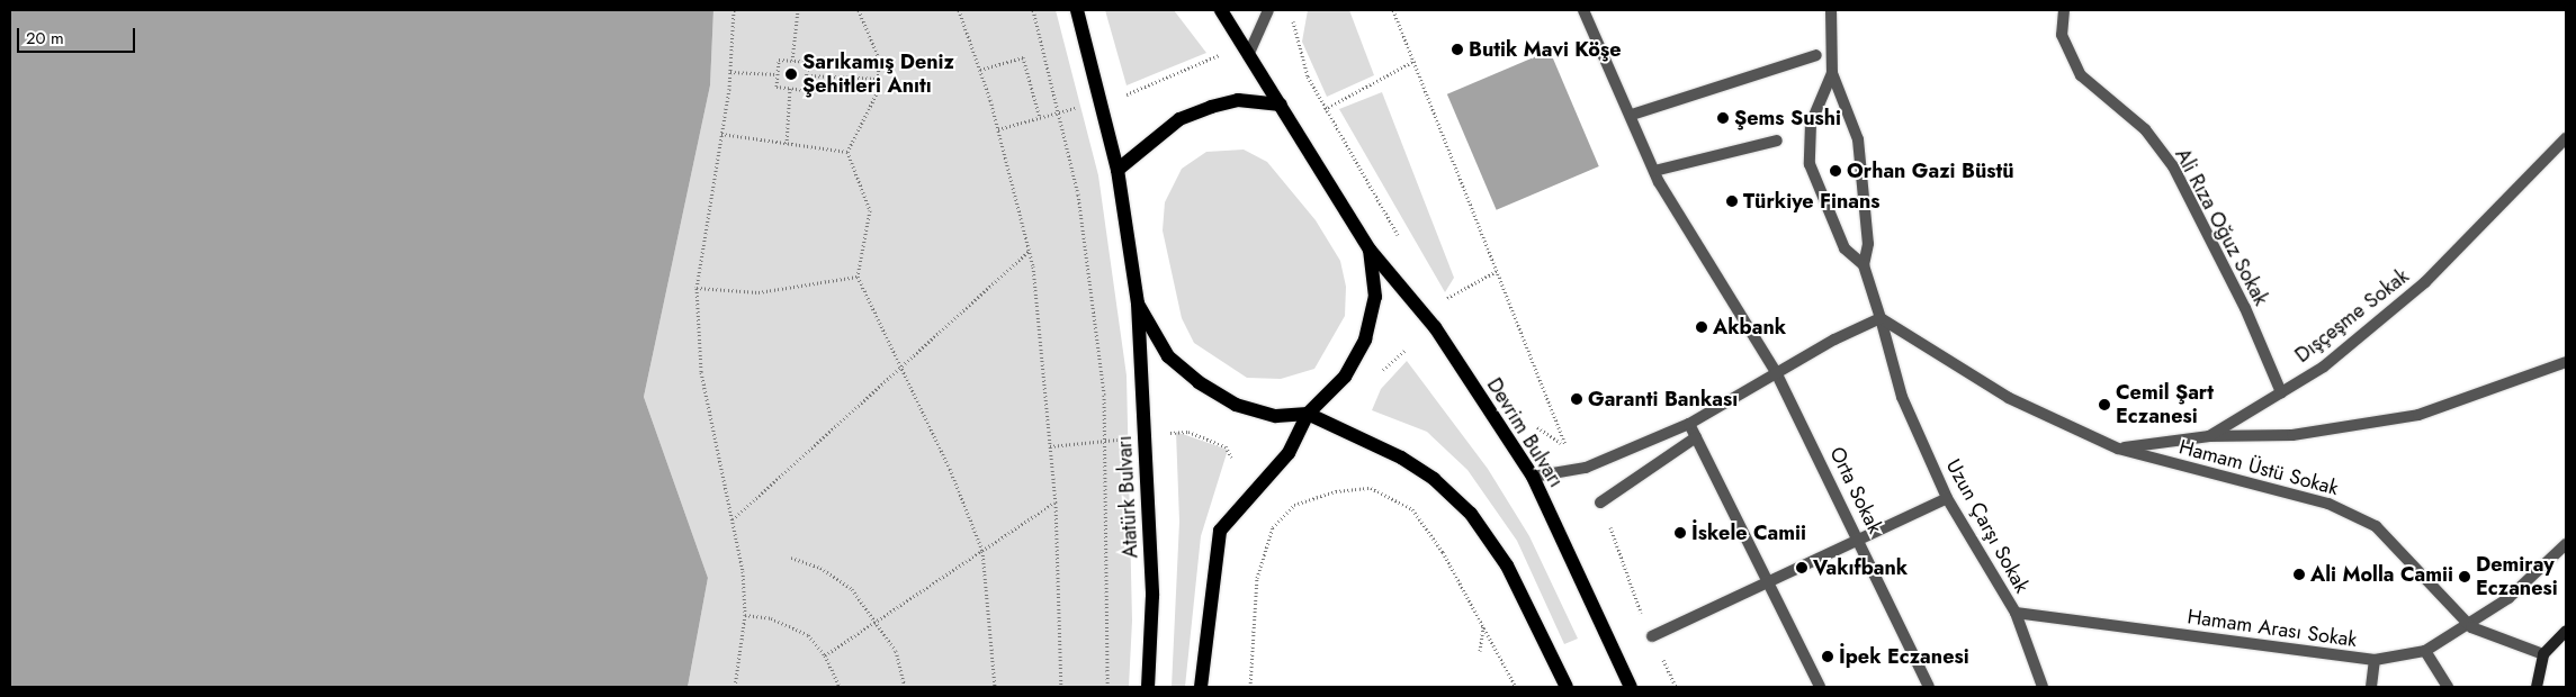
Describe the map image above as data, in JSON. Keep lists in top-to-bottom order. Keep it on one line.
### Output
{"streets":{"main road":["Devrim Bulvarı","Atatürk Bulvarı"],"street":["Ali Rıza Oğuz Sokak","Dışçeşme Sokak","Hamam Üstü Sokak","Orta Sokak","Uzun Çarşı Sokak","Hamam Arası Sokak"]},"crossings":[["Ali Rıza Oğuz Sokak","Dışçeşme Sokak"],["Dışçeşme Sokak","Hamam Üstü Sokak"],["Hamam Üstü Sokak","Uzun Çarşı Sokak"],["Hamam Üstü Sokak","Hamam Arası Sokak"],["Uzun Çarşı Sokak","Hamam Arası Sokak"]],"places":["Butik Mavi Köşe","Sarıkamış Deniz Şehitleri Anıtı","Şems Sushi","Orhan Gazi Büstü","Türkiye Finans","Akbank","Garanti Bankası","Cemil Şart Eczanesi","İskele Camii","Vakıfbank","Ali Molla Camii","Demiray Eczanesi","İpek Eczanesi"],"scale_bar":"20 m"}
